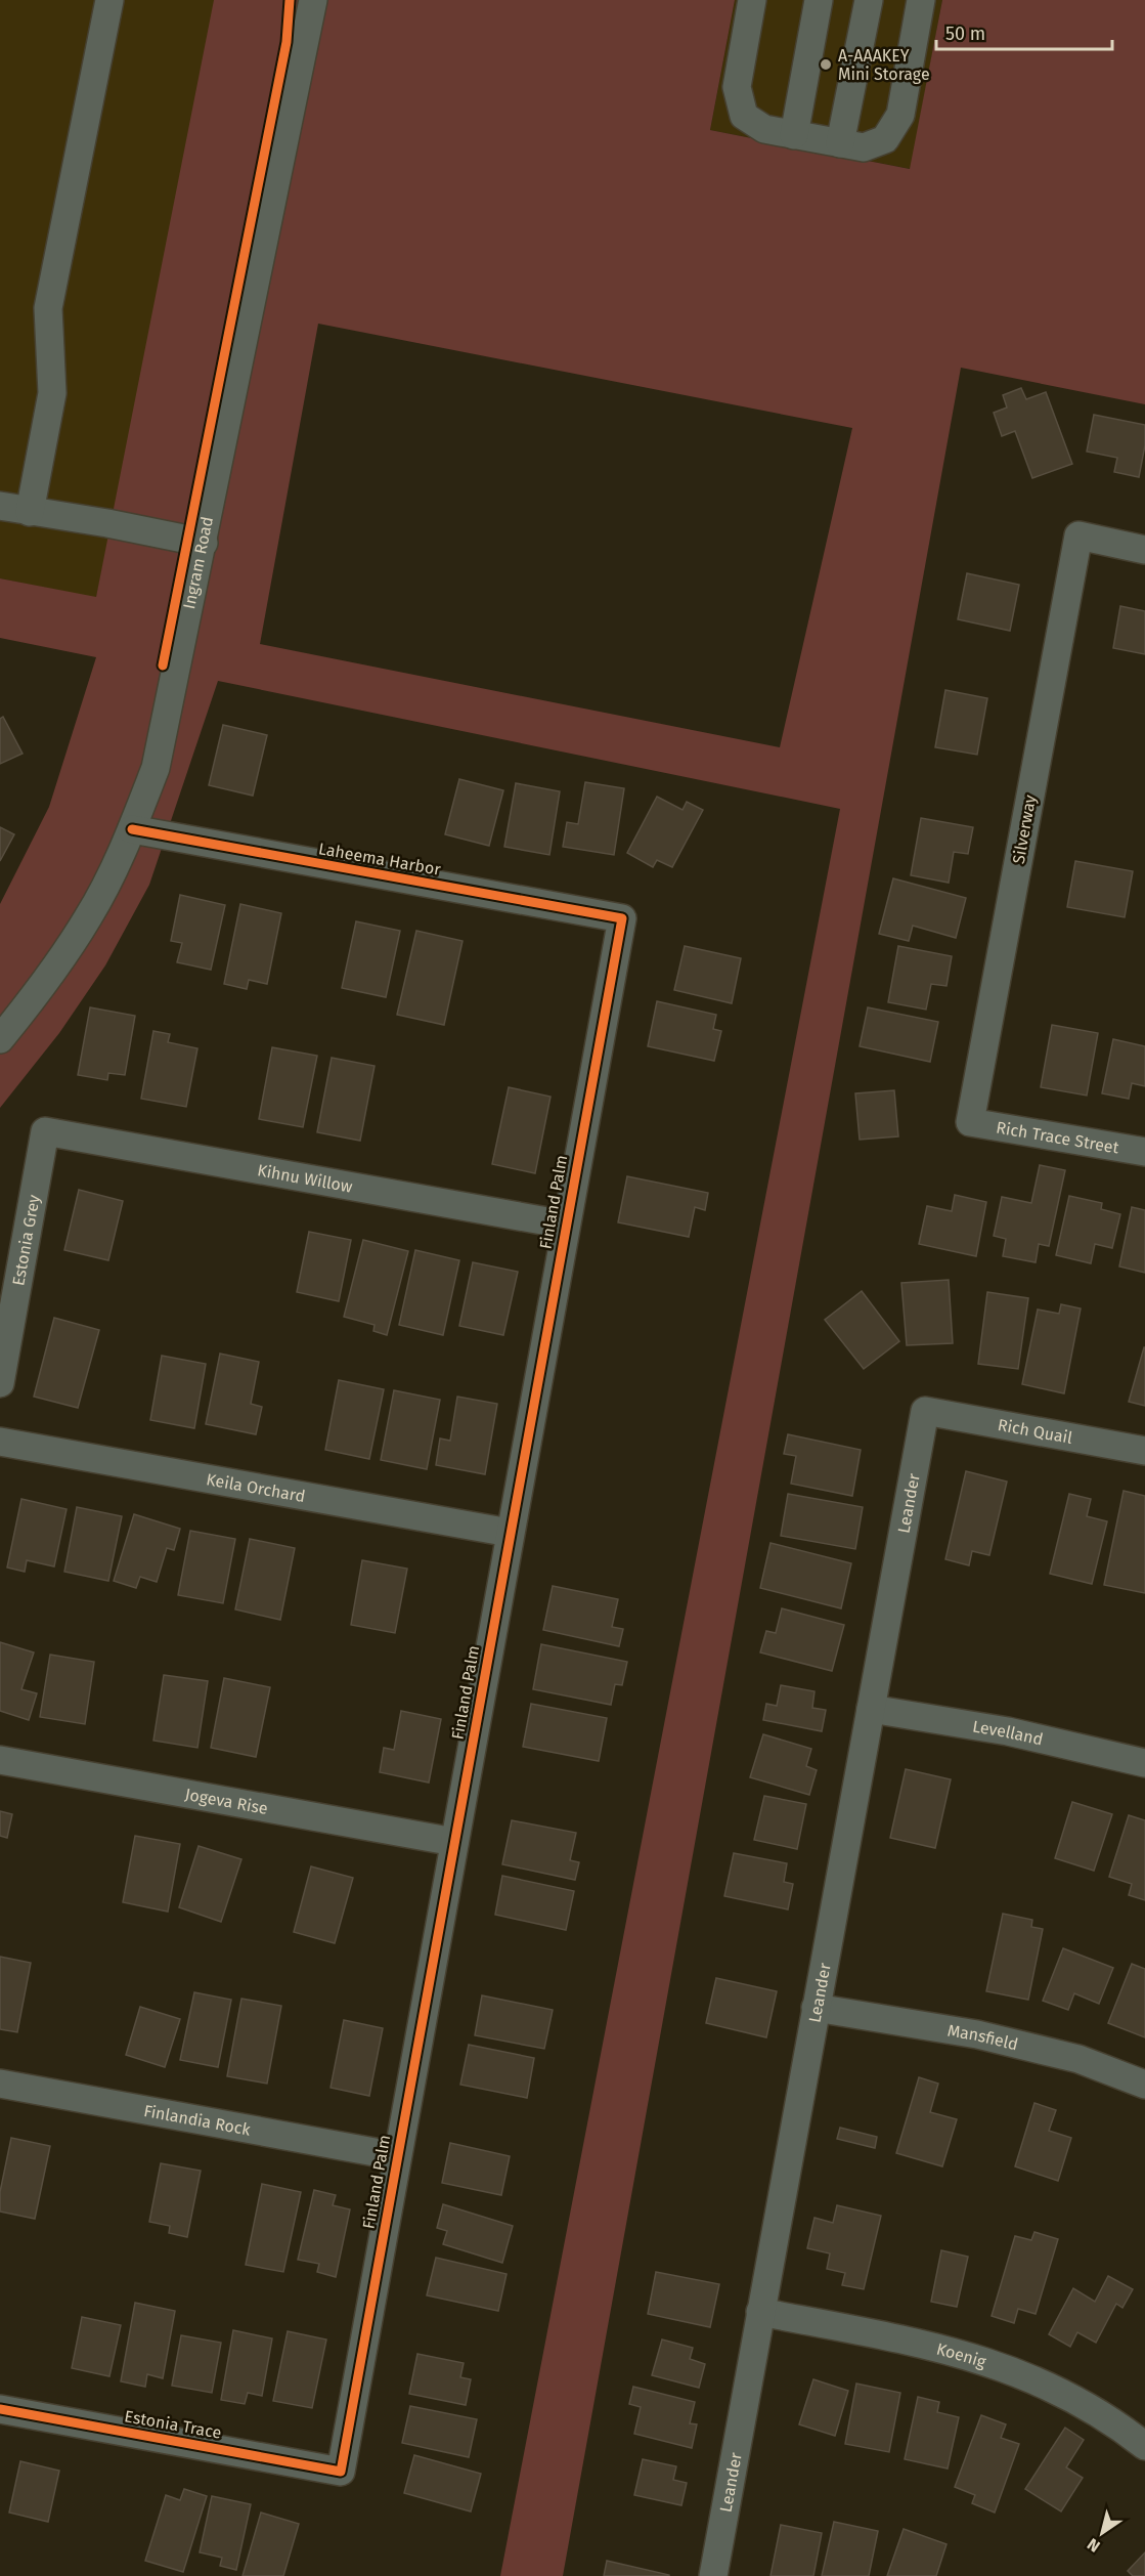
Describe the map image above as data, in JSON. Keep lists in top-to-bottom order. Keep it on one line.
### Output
{"streets":{"street":["Ingram Road","Silverway","Laheema Harbor","Rich Trace Street","Kihnu Willow","Finland Palm","Estonia Grey","Rich Quail","Keila Orchard","Leander","Levelland","Jogeva Rise","Mansfield","Finlandia Rock","Koenig","Estonia Trace"]},"crossings":[["Ingram Road","Laheema Harbor"],["Silverway","Rich Trace Street"],["Laheema Harbor","Finland Palm"],["Kihnu Willow","Finland Palm"],["Kihnu Willow","Estonia Grey"],["Finland Palm","Keila Orchard"],["Finland Palm","Jogeva Rise"],["Finland Palm","Finlandia Rock"],["Finland Palm","Estonia Trace"],["Rich Quail","Leander"],["Leander","Levelland"],["Leander","Mansfield"],["Leander","Koenig"]],"places":["A-AAAKEY Mini Storage"],"scale_bar":"50 m","north":"bottom left"}
